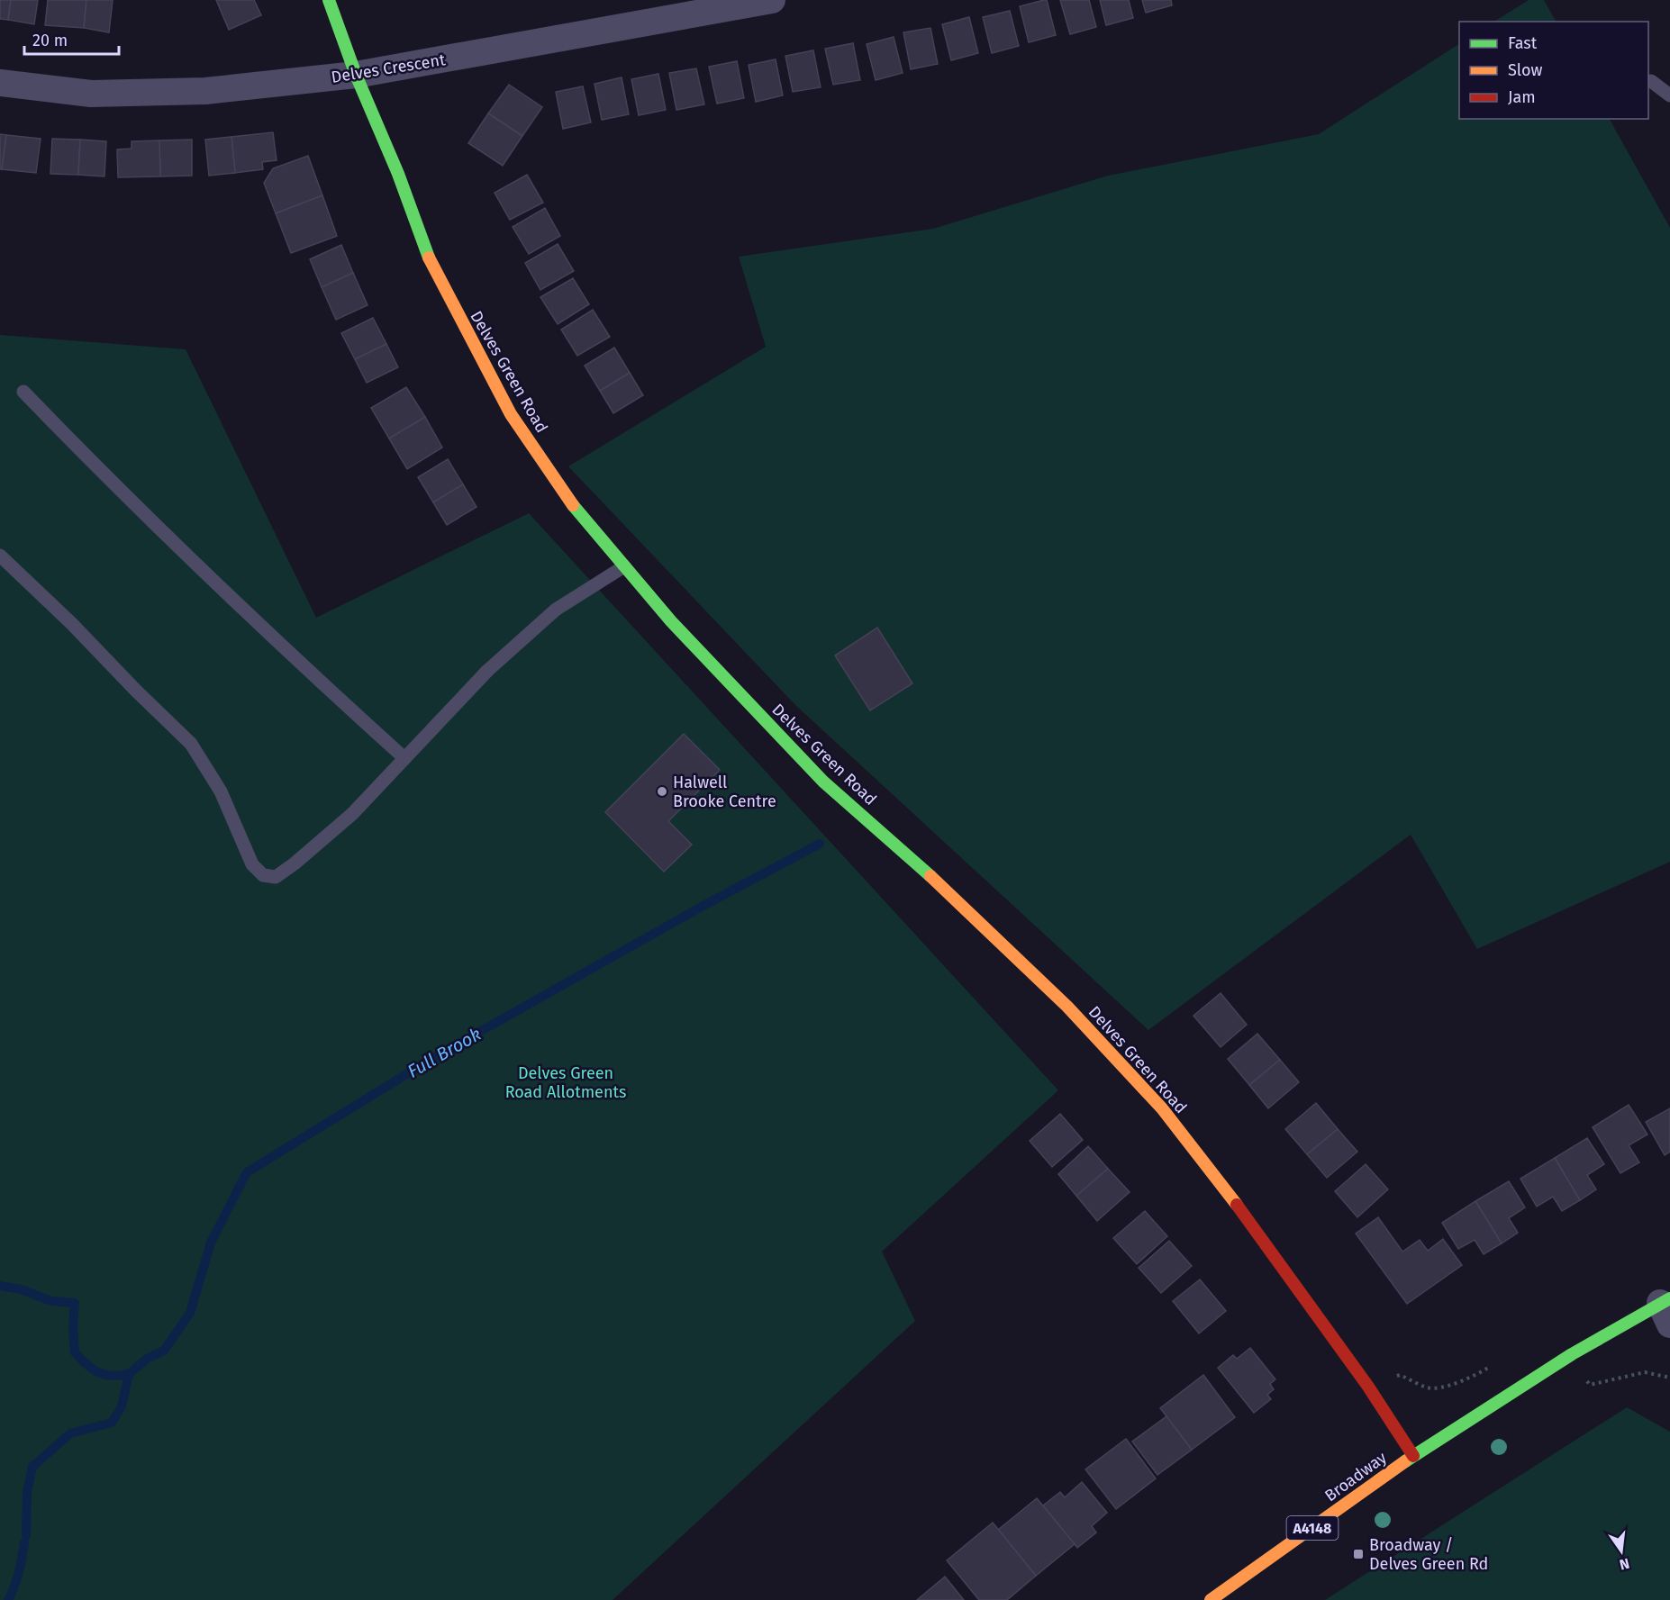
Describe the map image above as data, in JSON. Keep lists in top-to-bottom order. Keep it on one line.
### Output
{"streets":{"main road":["Delves Green Road","Broadway","A4148"],"street":["Delves Crescent"]},"crossings":[["Delves Crescent","Delves Green Road"],["Delves Green Road","Broadway"],["Delves Green Road","A4148"],["Broadway","A4148"]],"water":["Full Brook"],"parks":["Delves Green Road Allotments"],"places":{"other":["Halwell Brooke Centre"],"transit":["Broadway / Delves Green Rd"]},"legend":["Fast","Slow","Jam"],"scale_bar":"20 m","north":"bottom"}
